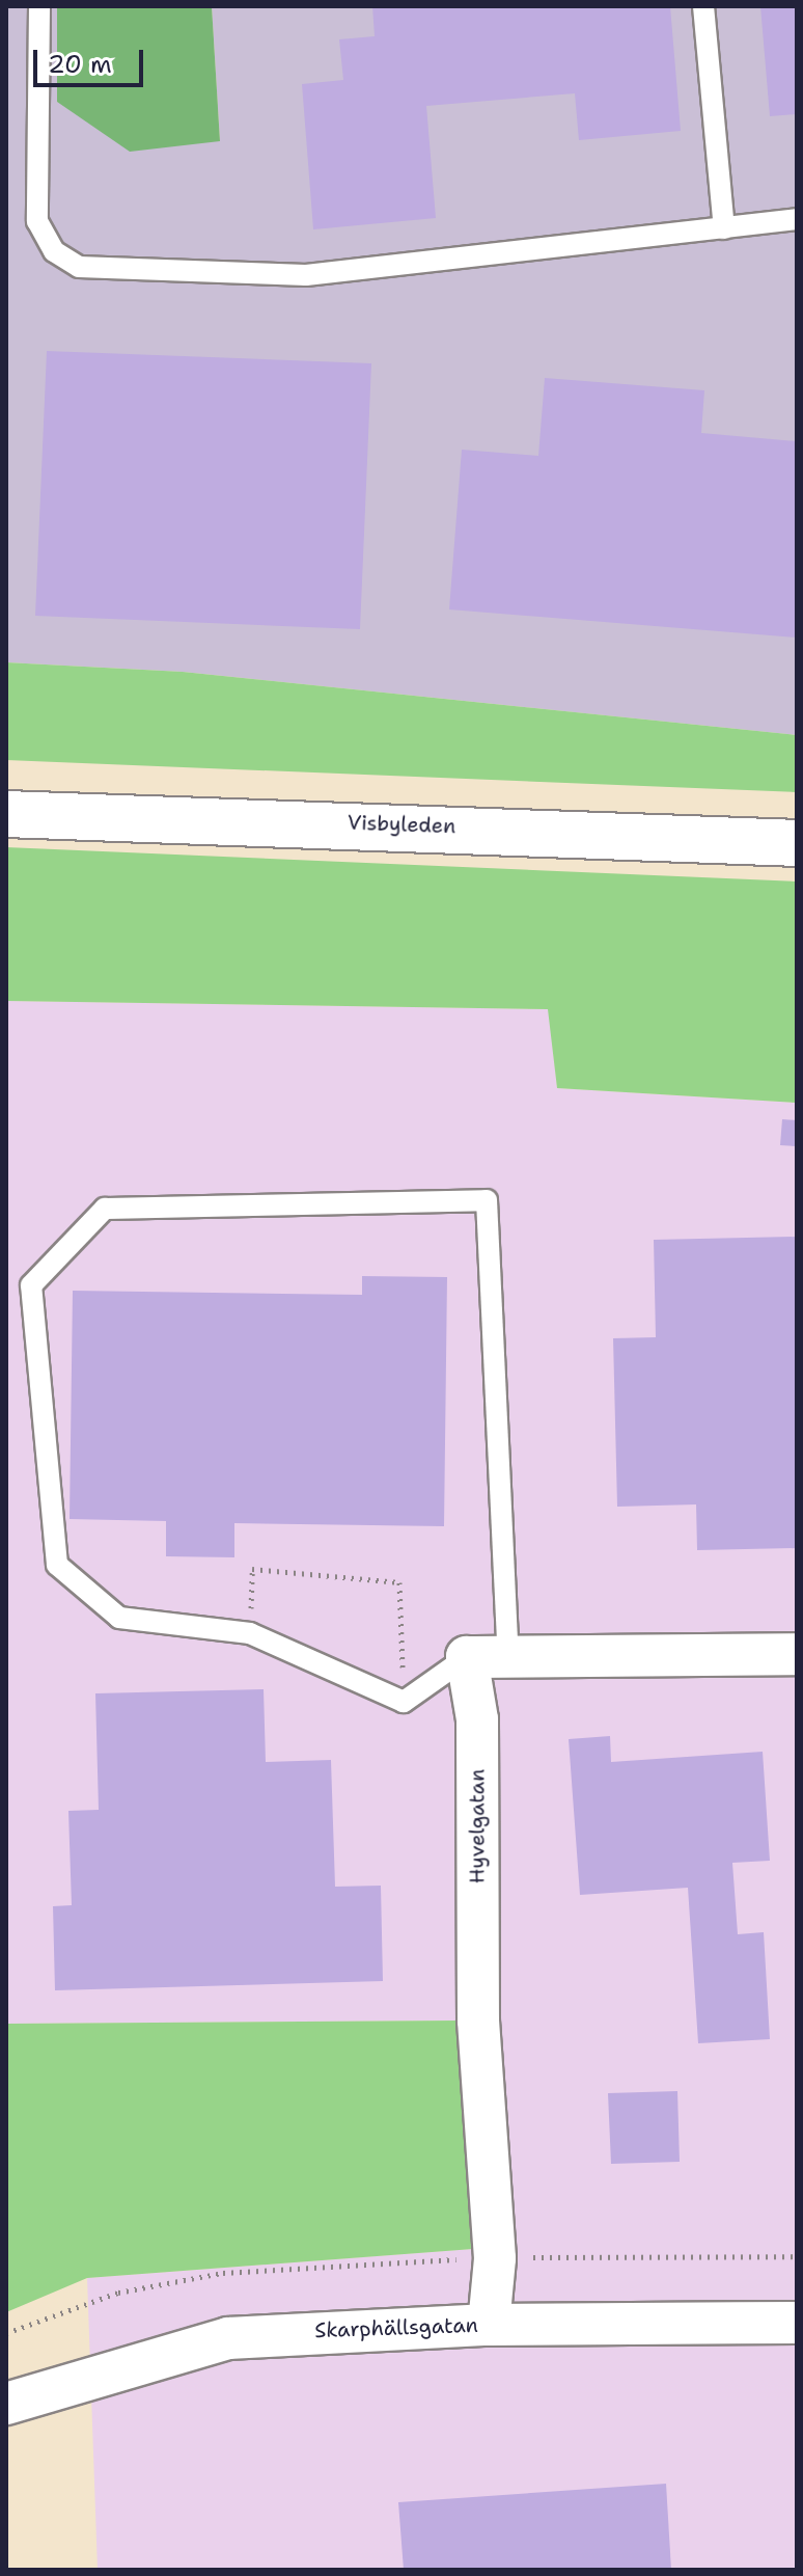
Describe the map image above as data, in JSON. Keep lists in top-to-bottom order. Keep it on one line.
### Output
{"streets":{"main road":["Visbyleden"],"street":["Hyvelgatan","Skarphällsgatan"]},"crossings":[["Hyvelgatan","Skarphällsgatan"]],"scale_bar":"20 m"}
